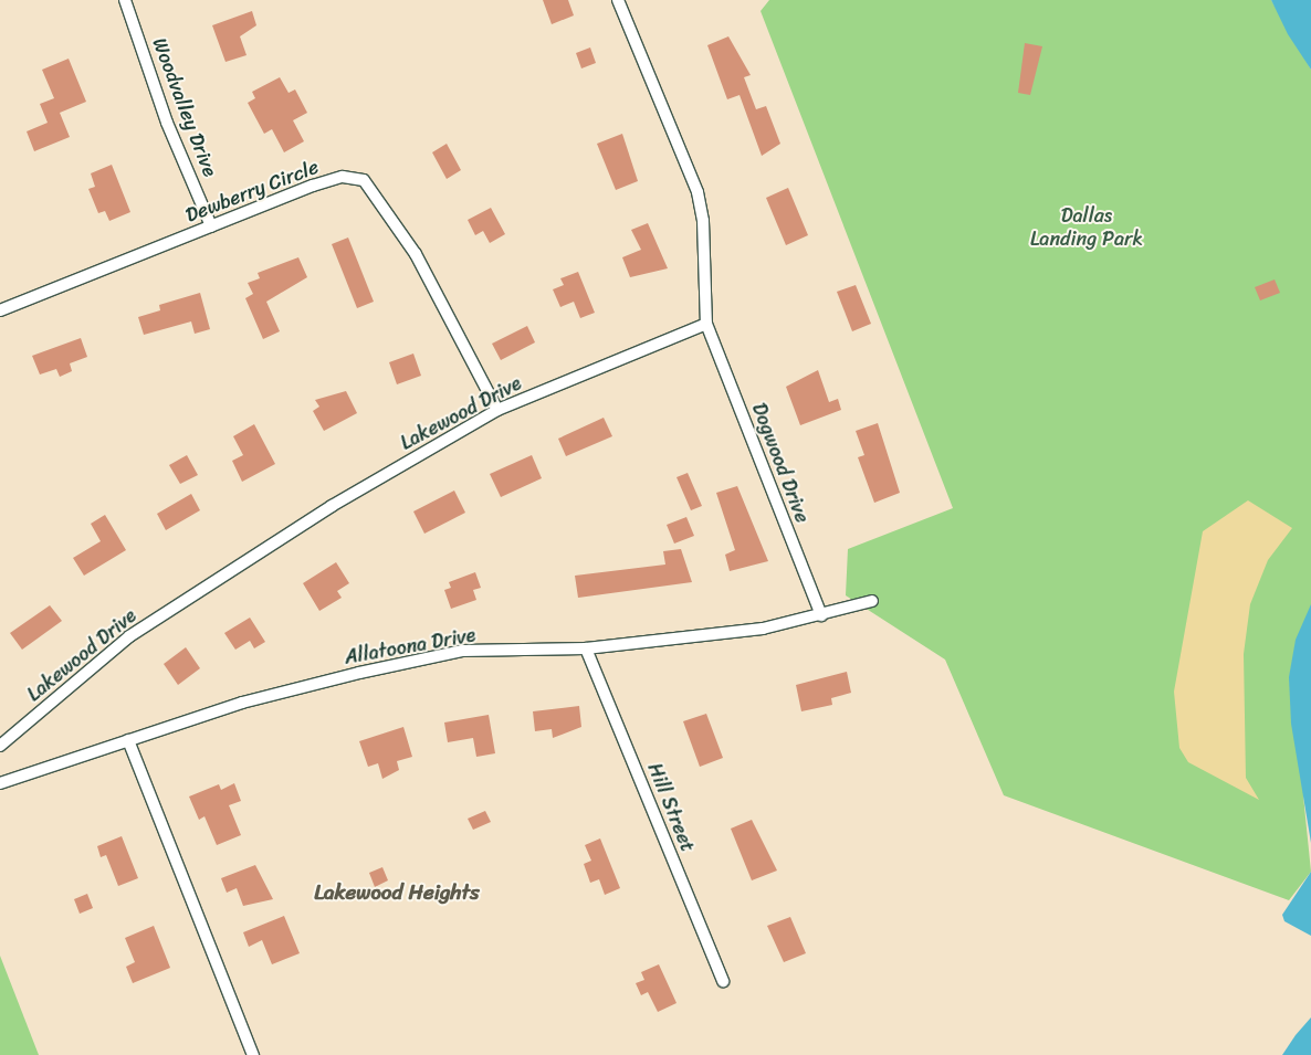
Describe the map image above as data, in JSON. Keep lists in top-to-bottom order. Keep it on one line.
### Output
{"streets":{"street":["Woodvalley Drive","Dewberry Circle","Lakewood Drive","Dogwood Drive","Allatoona Drive","Hill Street"]},"crossings":[["Woodvalley Drive","Dewberry Circle"],["Dewberry Circle","Lakewood Drive"],["Lakewood Drive","Dogwood Drive"],["Dogwood Drive","Allatoona Drive"],["Allatoona Drive","Hill Street"]],"districts":["Lakewood Heights"],"parks":["Dallas Landing Park"]}
